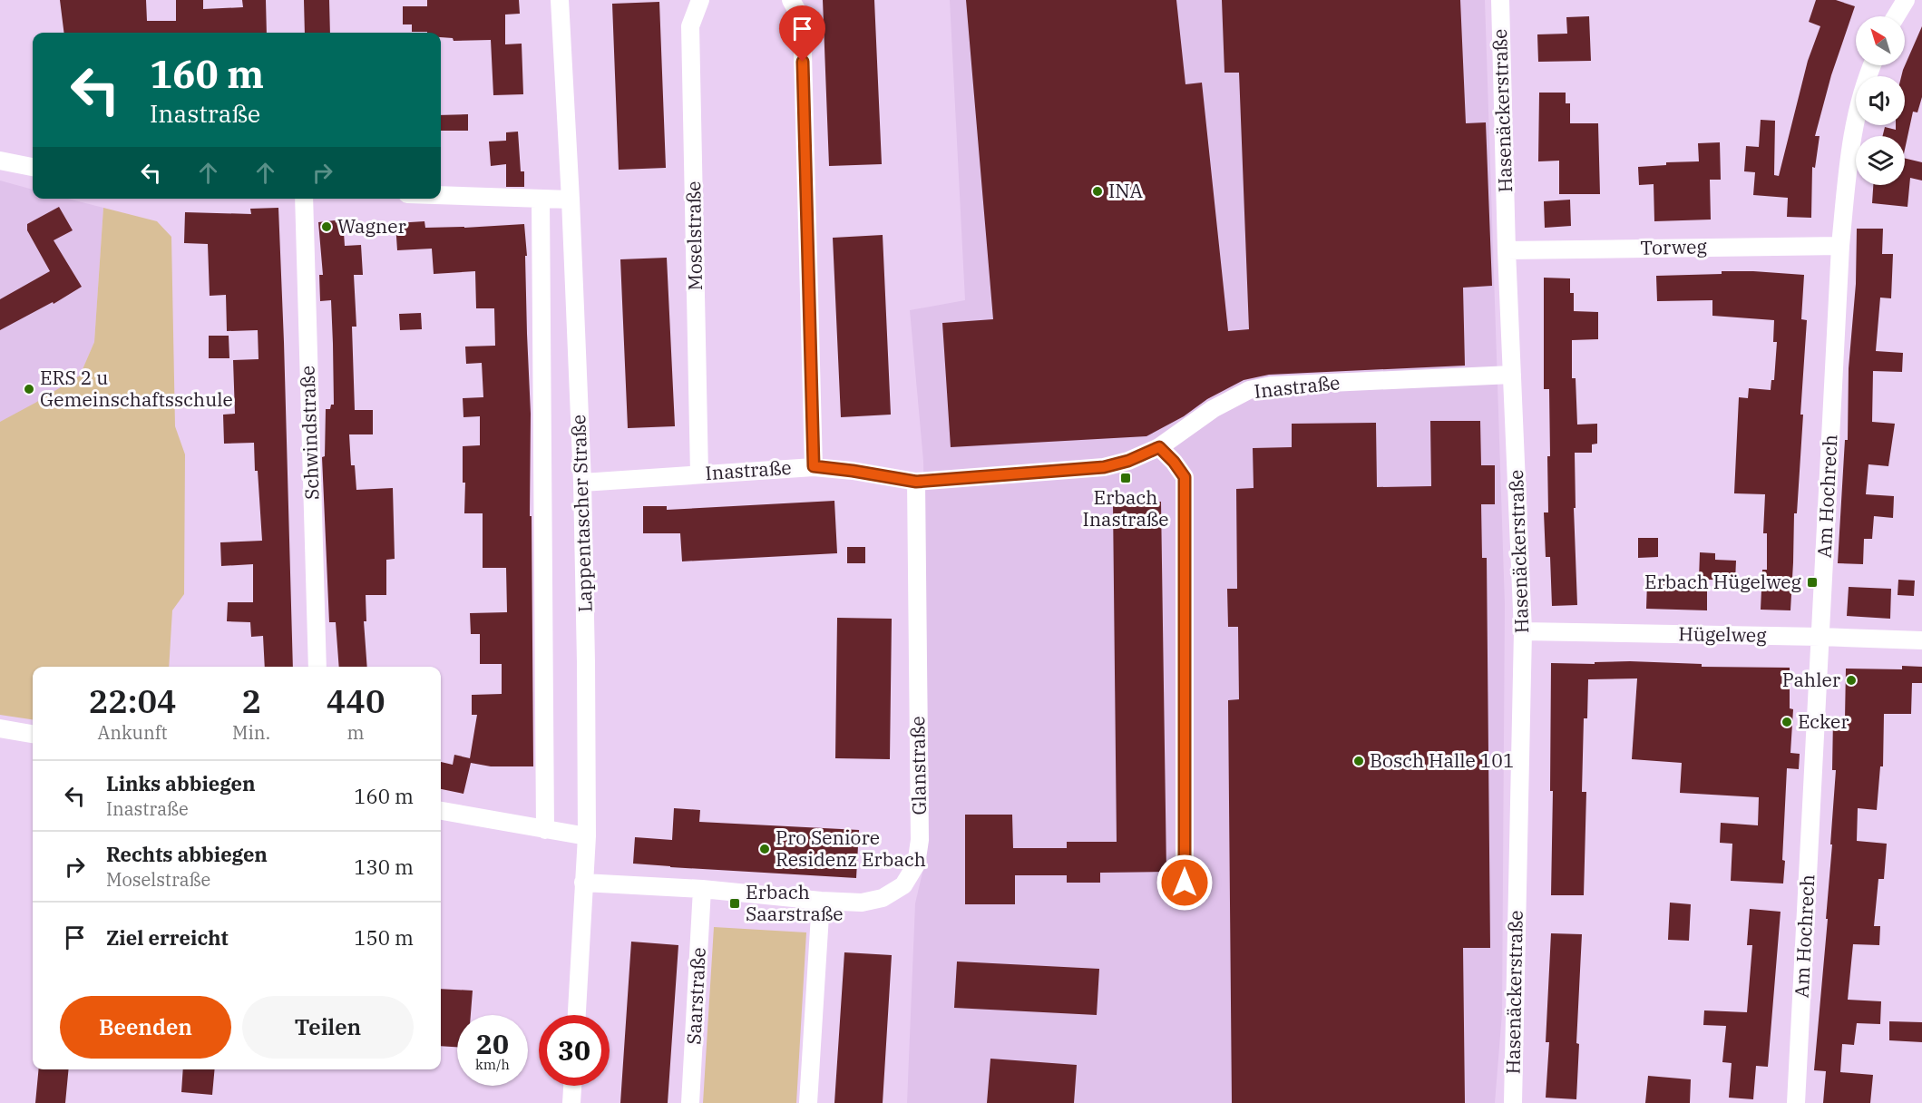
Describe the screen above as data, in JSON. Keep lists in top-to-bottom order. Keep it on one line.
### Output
{"streets":{"street":["Hasenäckerstraße","Moselstraße","Torweg","Inastraße","Schwindstraße","Am Hochrech","Lappentascher Straße","Hügelweg","Glanstraße","Saarstraße"]},"crossings":[["Hasenäckerstraße","Torweg"],["Hasenäckerstraße","Inastraße"],["Hasenäckerstraße","Hügelweg"],["Moselstraße","Inastraße"],["Torweg","Am Hochrech"],["Inastraße","Lappentascher Straße"],["Inastraße","Glanstraße"],["Am Hochrech","Hügelweg"],["Lappentascher Straße","Glanstraße"],["Glanstraße","Saarstraße"]],"places":{"other":["INA","Wagner","ERS 2 u Gemeinschaftsschule","Pahler","Ecker","Bosch Halle 101","Pro Seniore Residenz Erbach"],"transit":["Erbach Inastraße","Erbach Hügelweg","Erbach Saarstraße"]},"north":"top left","page":{"turn":["160 m","Inastraße"],"eta":["22:04","Ankunft","2","Min.","440","m"],"list":[{"name":"Links abbiegen","note":"Inastraße","value":"160 m"},{"name":"Rechts abbiegen","note":"Moselstraße","value":"130 m"},{"name":"Ziel erreicht","value":"150 m"}],"buttons":["Beenden","Teilen"],"speed":"20 km/h","limit":"30"}}
